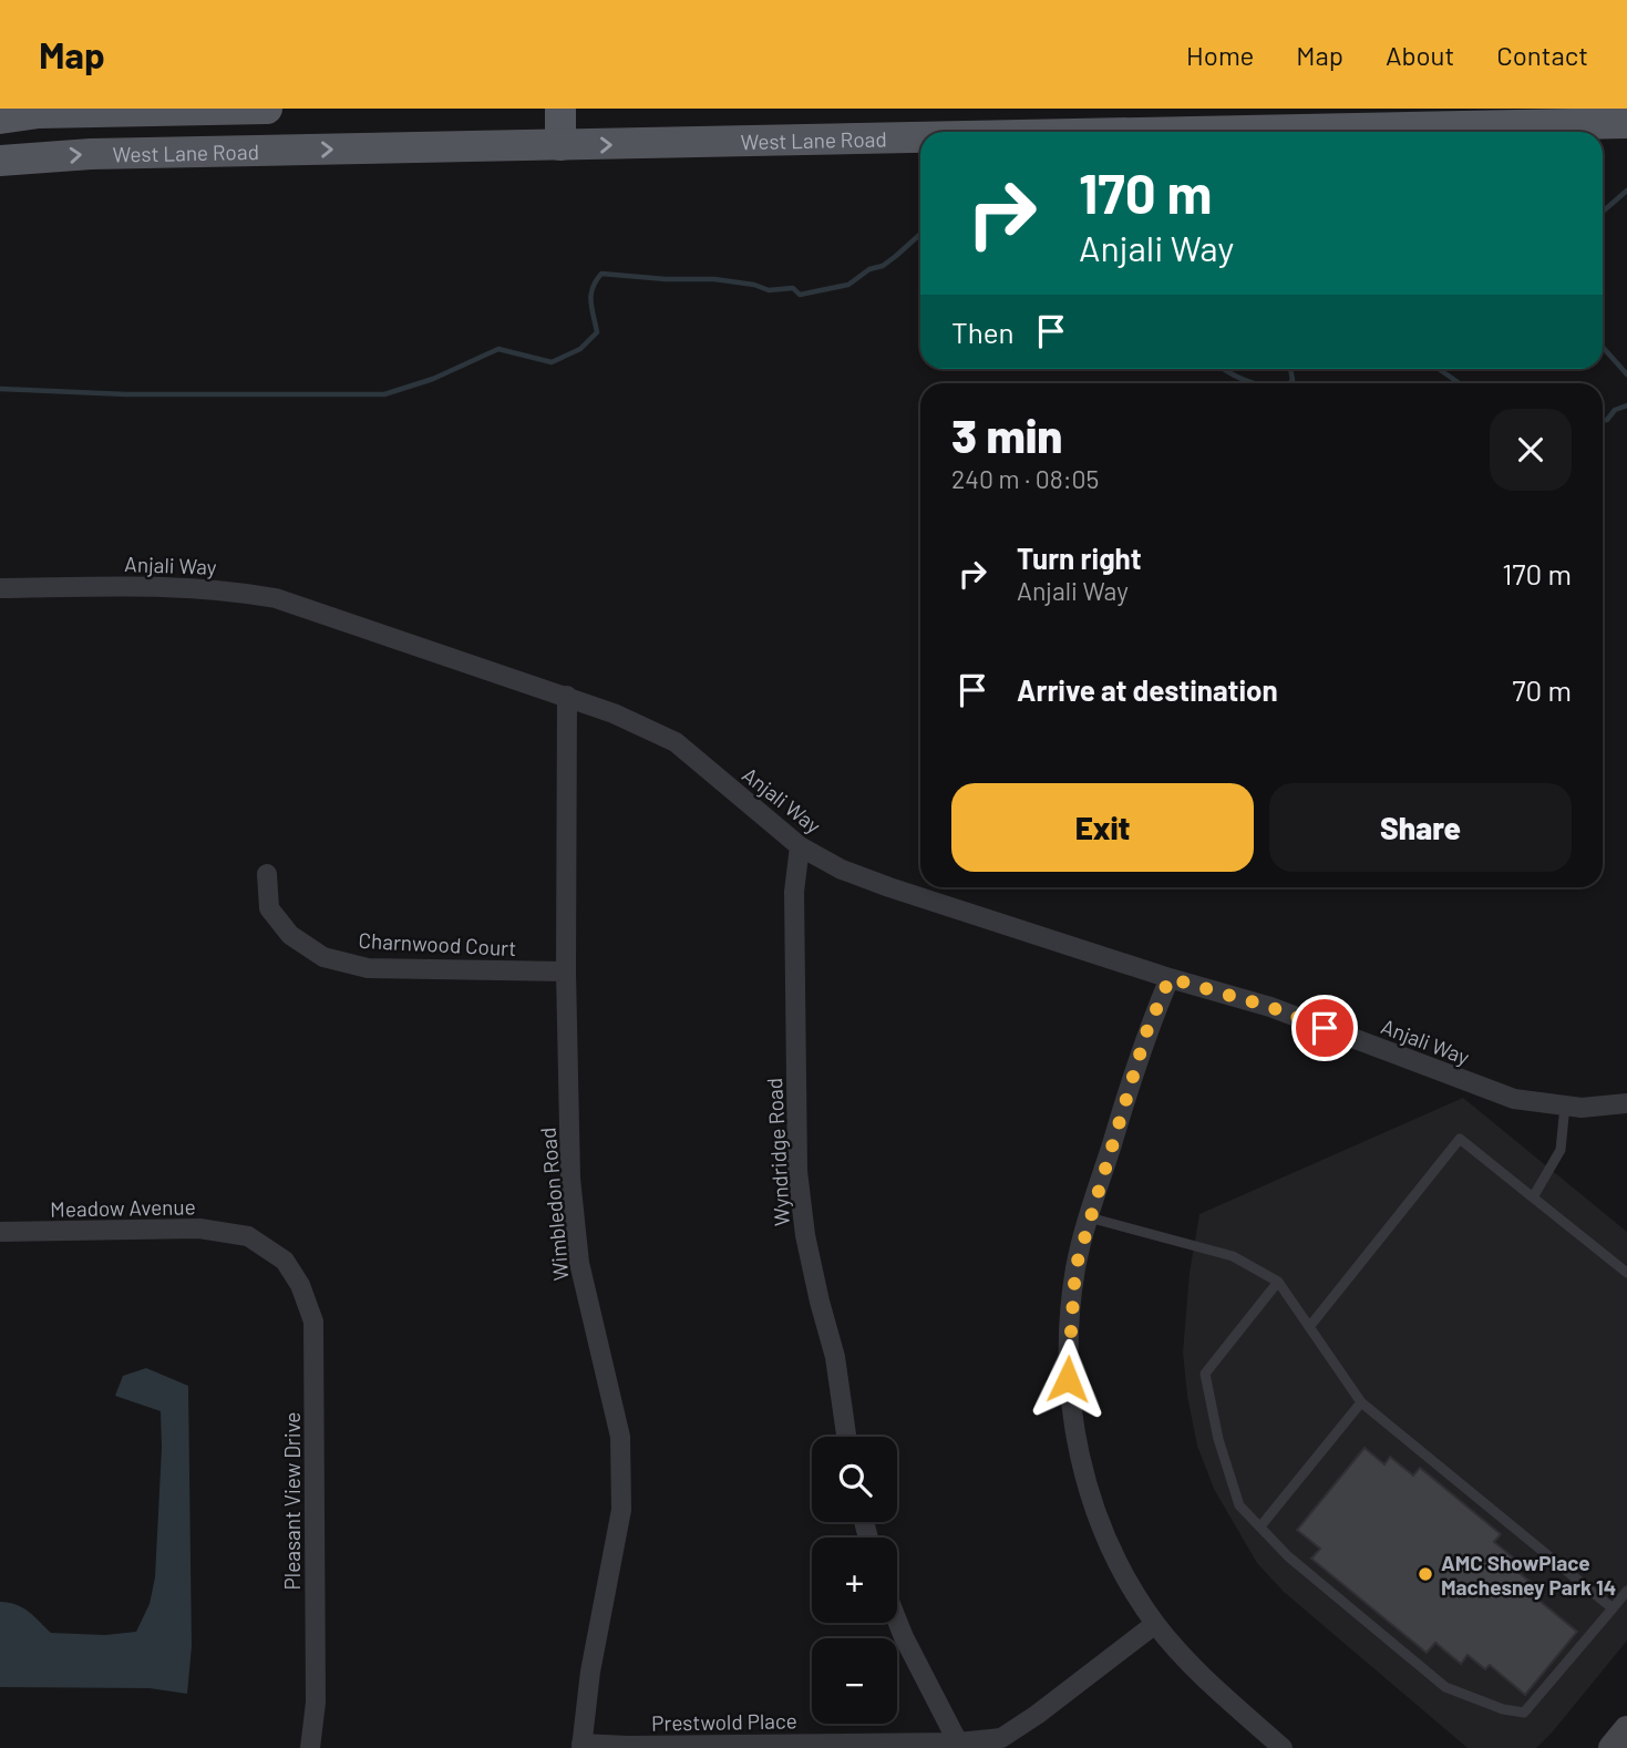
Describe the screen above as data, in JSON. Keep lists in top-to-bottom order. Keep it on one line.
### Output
{"streets":{"main road":["West Lane Road"],"street":["Anjali Way","Charnwood Court","Wyndridge Road","Wimbledon Road","Meadow Avenue","Pleasant View Drive","Prestwold Place"]},"crossings":[["Anjali Way","Wyndridge Road"],["Anjali Way","Wimbledon Road"],["Charnwood Court","Wimbledon Road"],["Wimbledon Road","Prestwold Place"],["Meadow Avenue","Pleasant View Drive"]],"one_way":["West Lane Road"],"places":["AMC ShowPlace Machesney Park 14"],"page":{"header":"Map","nav":["Home","Map","About","Contact"],"turn":["170 m","Anjali Way"],"then":"Then","heading":["3 min","240 m · 08:05"],"list":[{"name":"Turn right","note":"Anjali Way","value":"170 m"},{"name":"Arrive at destination","value":"70 m"}],"buttons":["Exit","Share"],"map_buttons":["+","−"]}}
